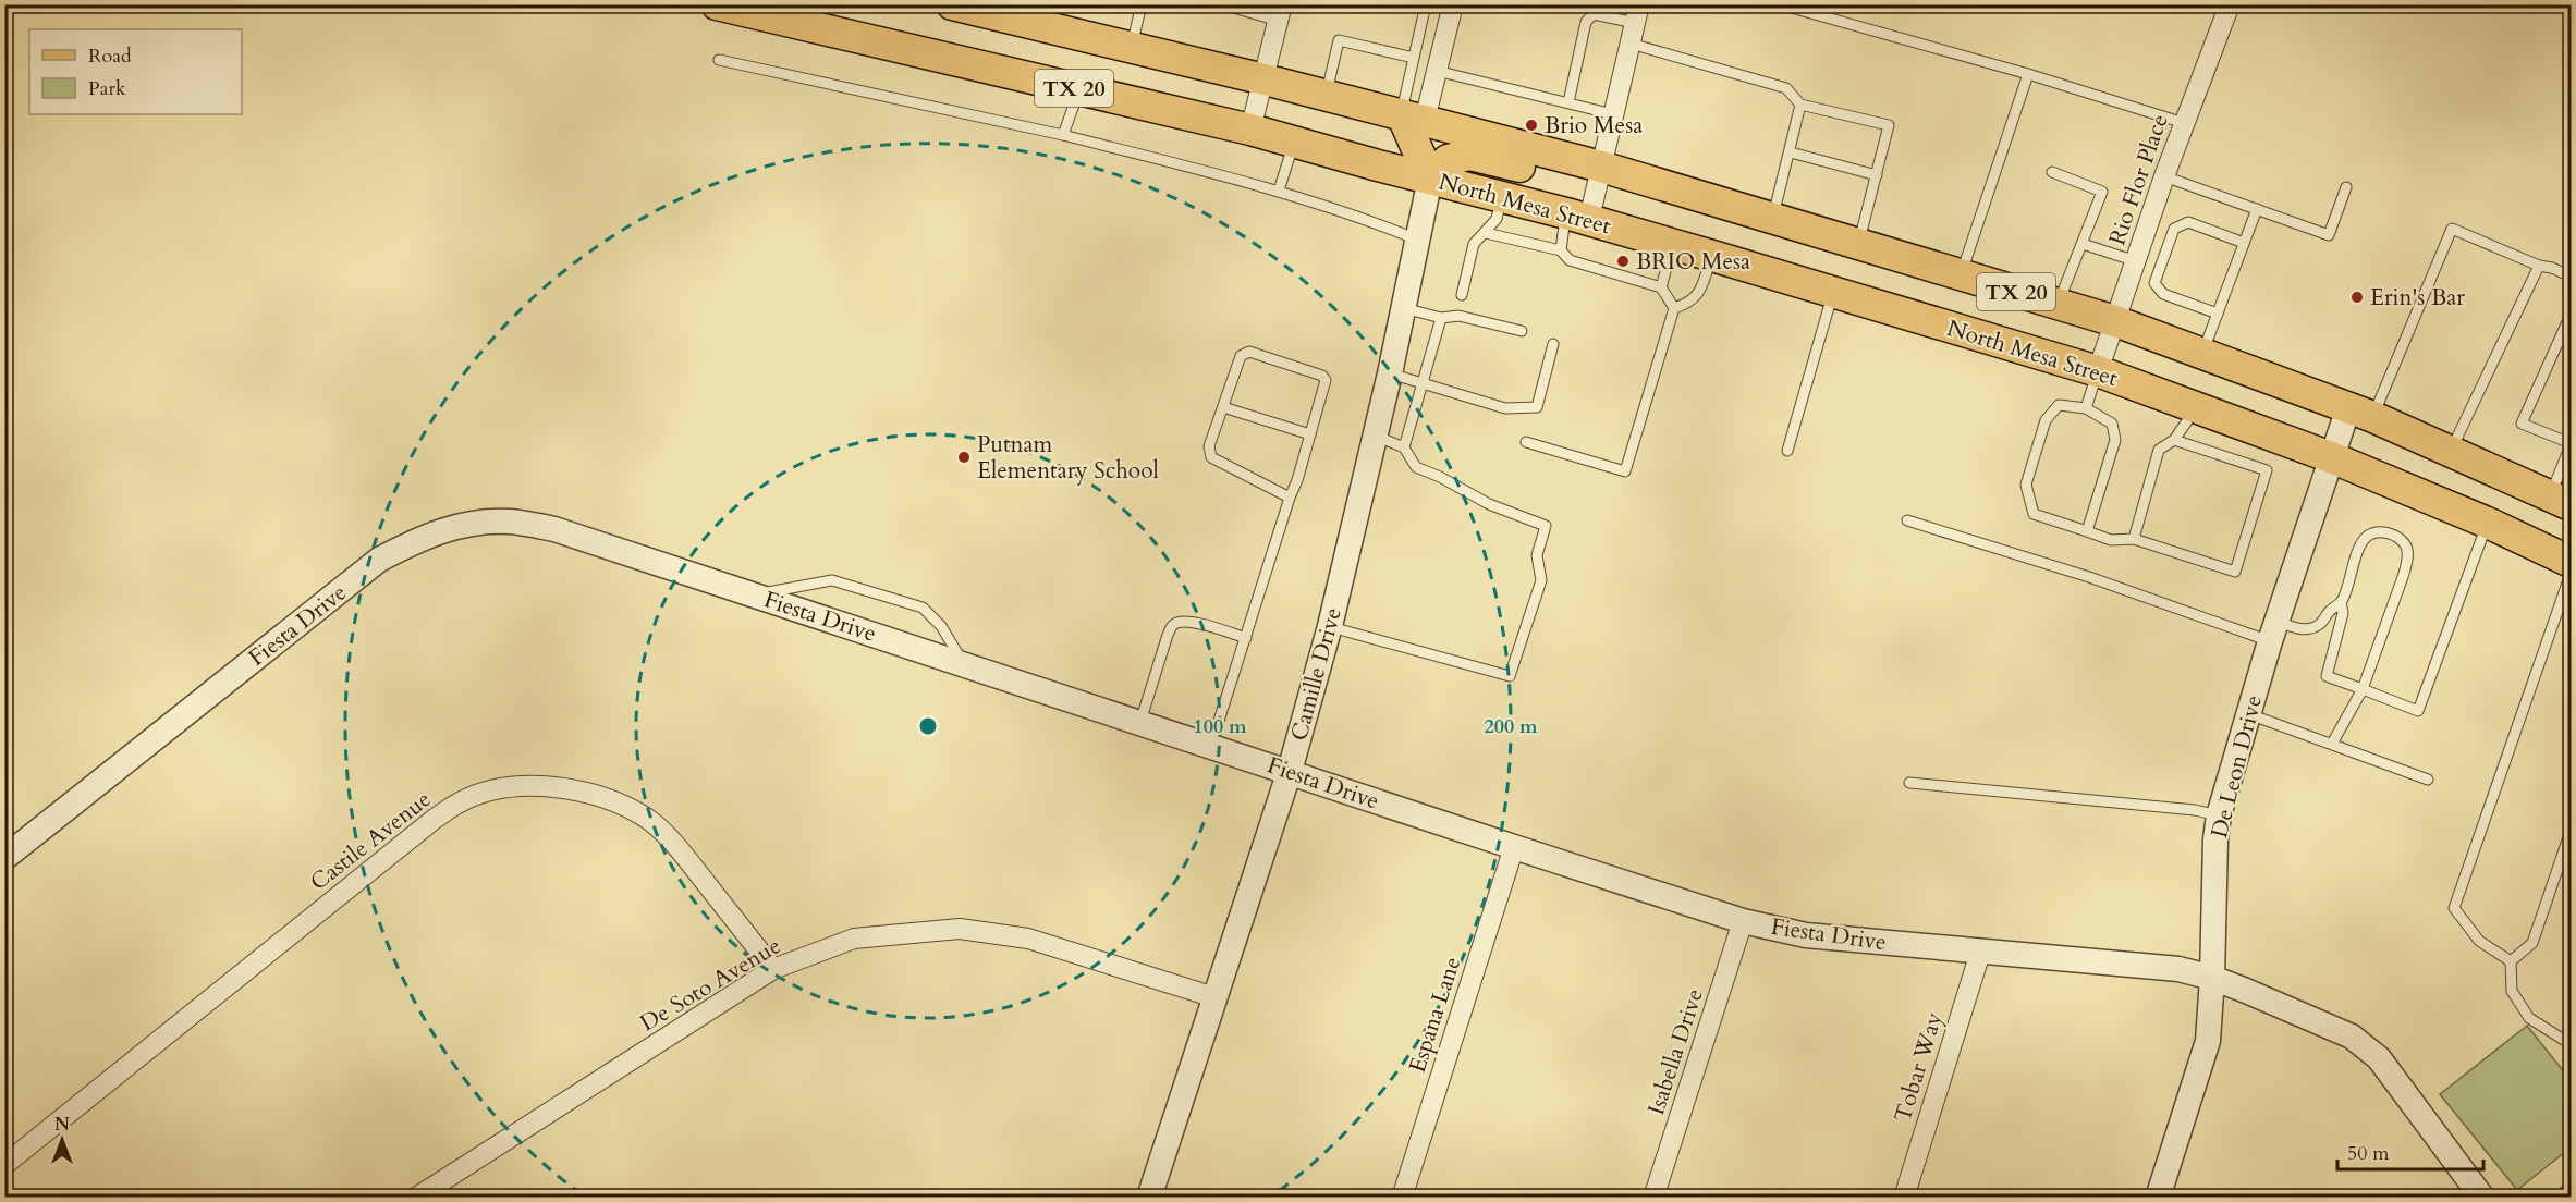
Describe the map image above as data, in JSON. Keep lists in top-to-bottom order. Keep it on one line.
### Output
{"streets":{"main road":["TX 20","North Mesa Street"],"street":["Rio Flor Place","Fiesta Drive","Camille Drive","De Leon Drive","Castile Avenue","De Soto Avenue","Espana Lane","Isabella Drive","Tobar Way"]},"crossings":[["TX 20","Rio Flor Place"],["TX 20","De Leon Drive"],["Rio Flor Place","North Mesa Street"],["North Mesa Street","Camille Drive"],["North Mesa Street","De Leon Drive"],["Fiesta Drive","Camille Drive"],["Fiesta Drive","De Leon Drive"],["Fiesta Drive","Espana Lane"],["Fiesta Drive","Isabella Drive"],["Fiesta Drive","Tobar Way"],["Camille Drive","De Soto Avenue"],["Castile Avenue","De Soto Avenue"]],"places":["Brio Mesa","BRIO Mesa","Erin's Bar","Putnam Elementary School"],"legend":["Road","Park"],"scale_bar":"50 m","north":"top","rings":["100 m","200 m"]}
